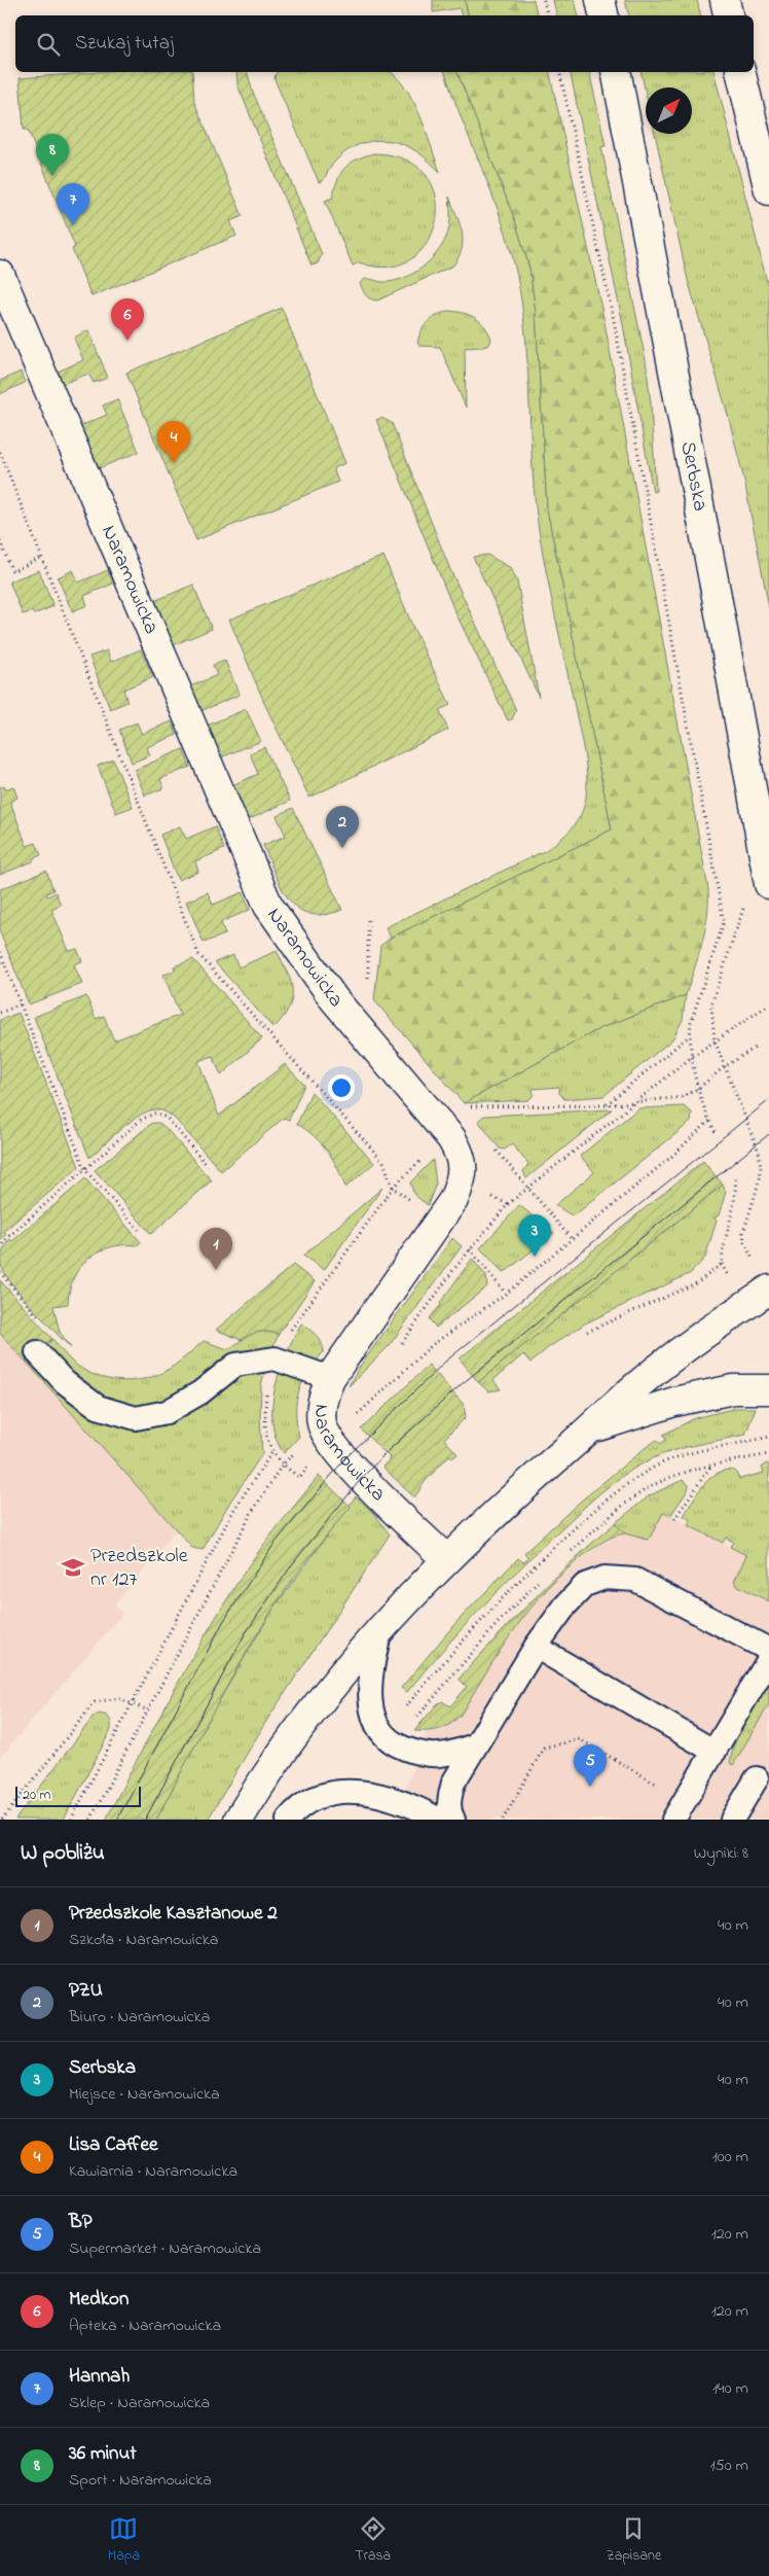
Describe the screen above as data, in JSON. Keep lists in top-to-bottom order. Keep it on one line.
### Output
{"streets":{"street":["Serbska","Naramowicka"]},"places":{"school or university":["Przedszkole nr 127"]},"scale_bar":"20 m","north":"top right","page":{"search":"Szukaj tutaj","pins":["8","7","6","4","2","3","1","5"],"scale":"20 m","heading":["W pobliżu","Wyniki: 8"],"list":[{"mark":"1","name":"Przedszkole Kasztanowe 2","note":"Szkoła · Naramowicka","value":"40 m"},{"mark":"2","name":"PZU","note":"Biuro · Naramowicka","value":"40 m"},{"mark":"3","name":"Serbska","note":"Miejsce · Naramowicka","value":"40 m"},{"mark":"4","name":"Lisa Caffee","note":"Kawiarnia · Naramowicka","value":"100 m"},{"mark":"5","name":"BP","note":"Supermarket · Naramowicka","value":"120 m"},{"mark":"6","name":"Medkon","note":"Apteka · Naramowicka","value":"120 m"},{"mark":"7","name":"Hannah","note":"Sklep · Naramowicka","value":"140 m"},{"mark":"8","name":"36 minut","note":"Sport · Naramowicka","value":"150 m"}],"nav":["Mapa","Trasa","Zapisane"]}}
